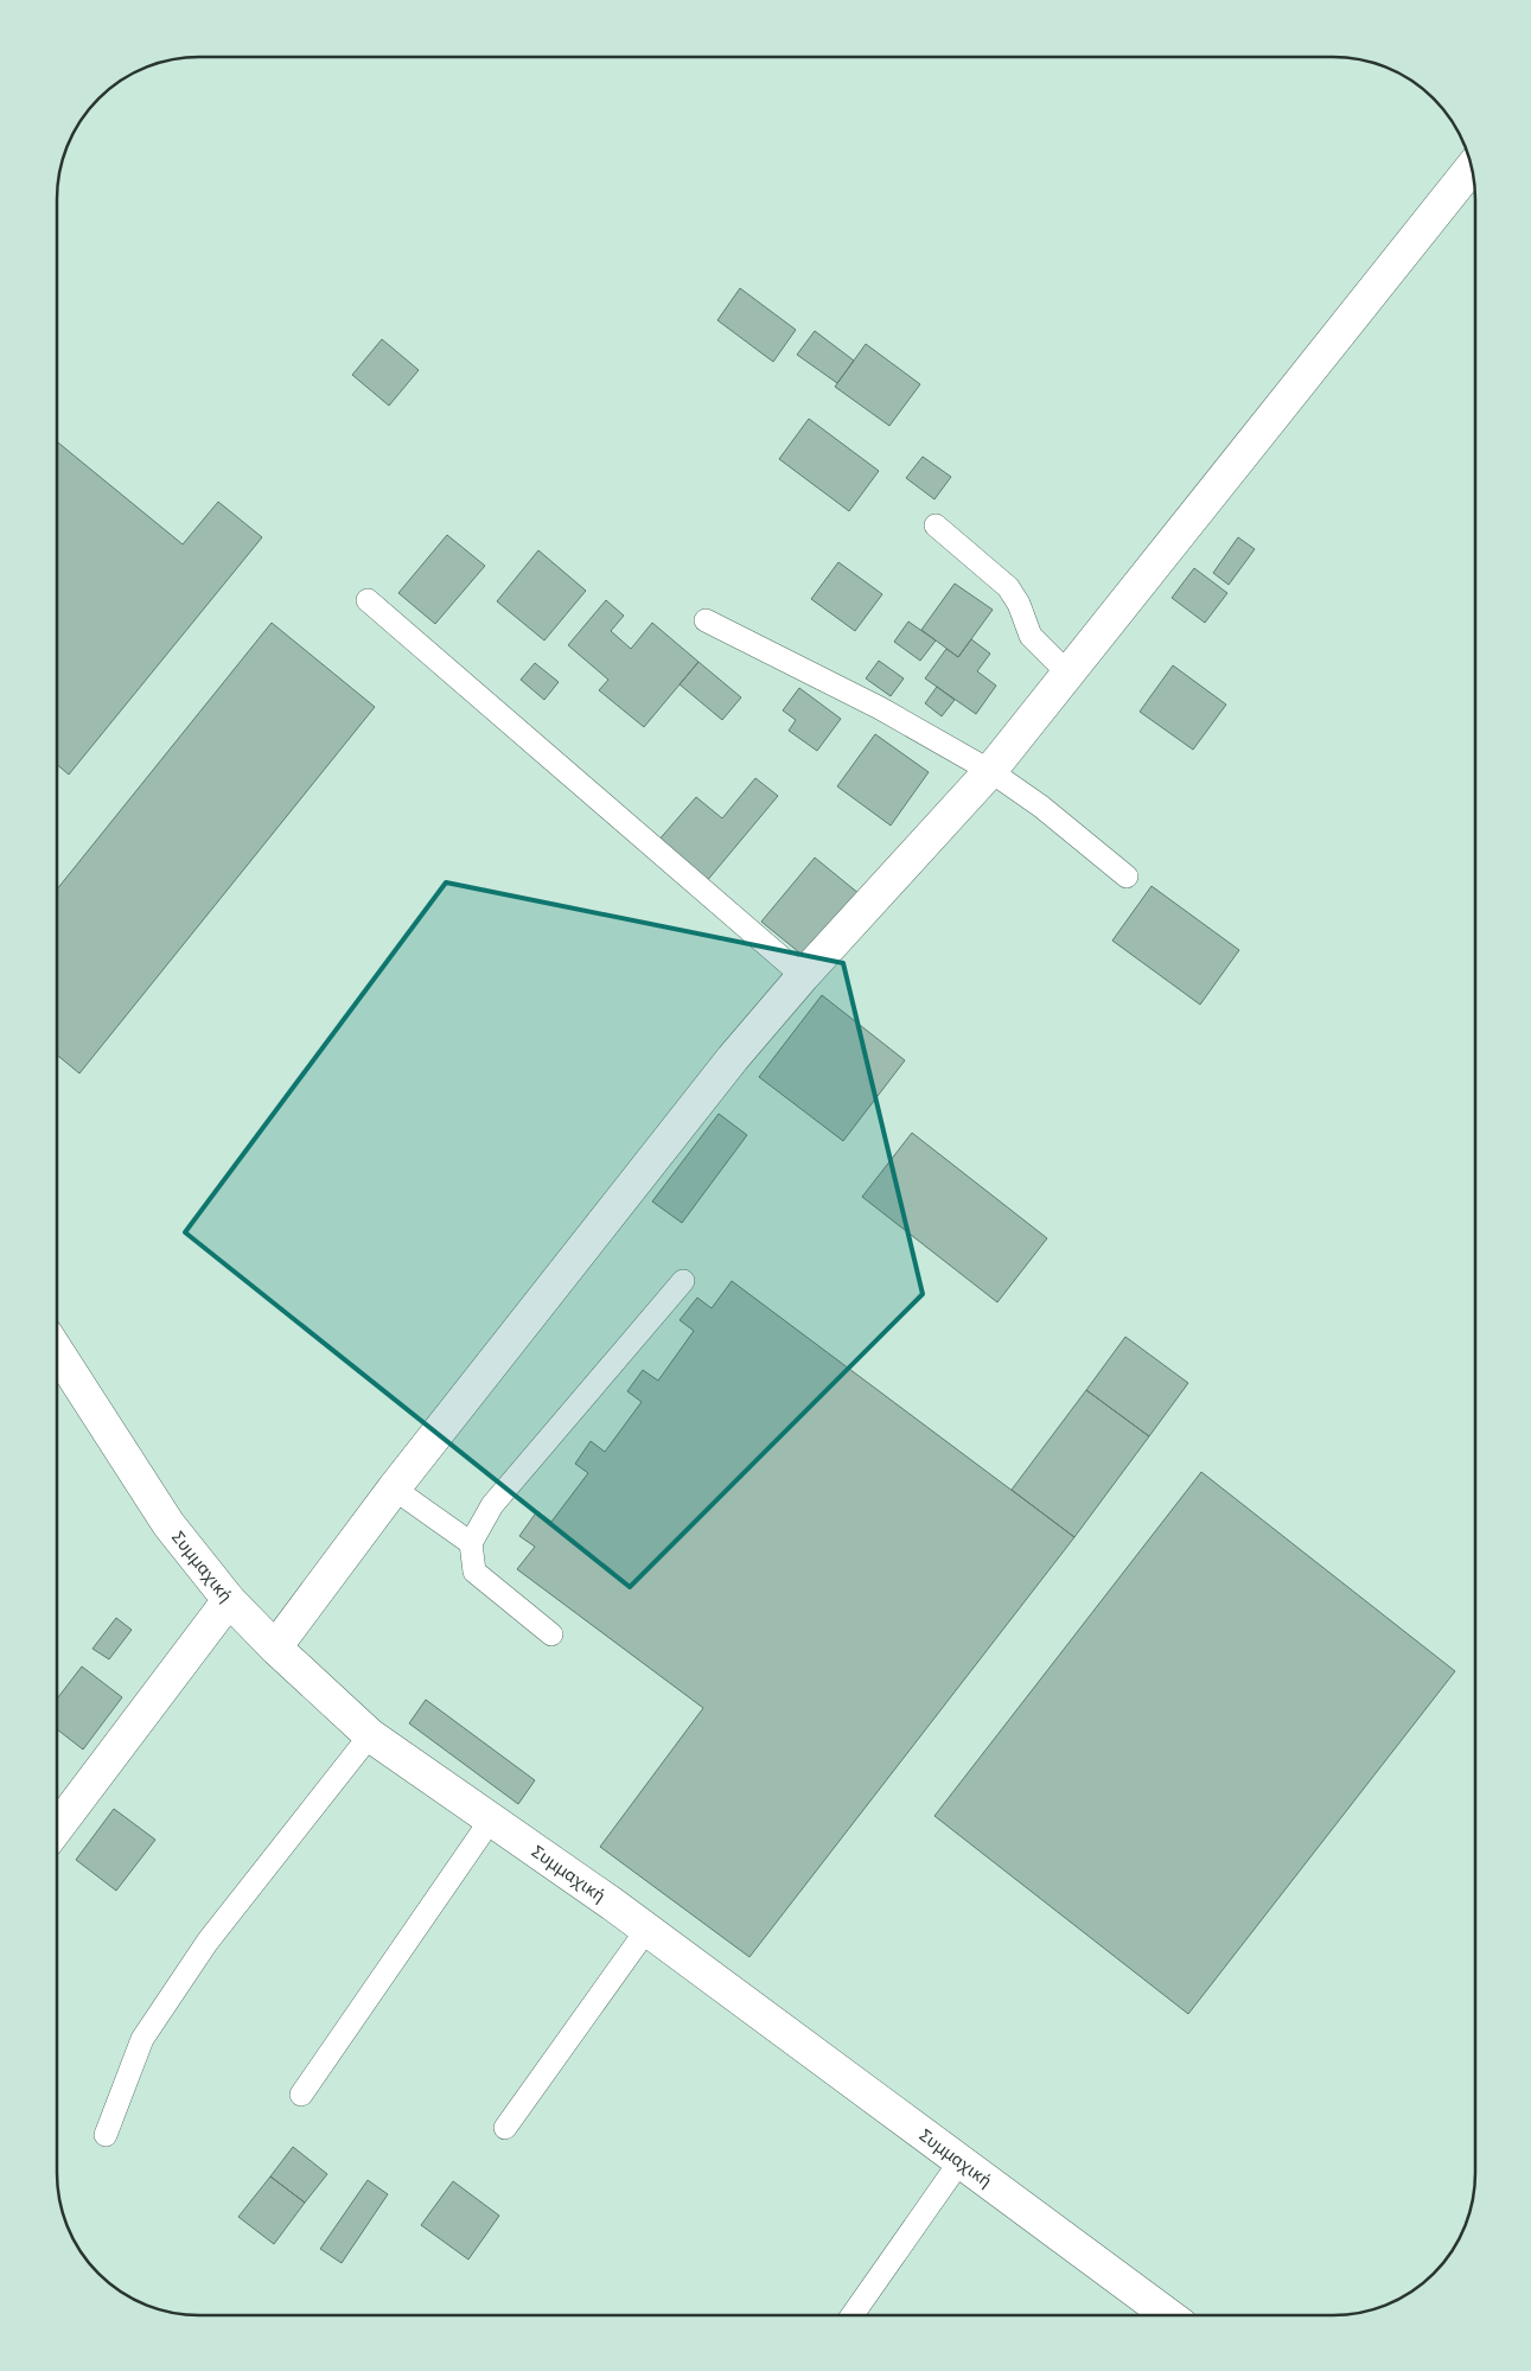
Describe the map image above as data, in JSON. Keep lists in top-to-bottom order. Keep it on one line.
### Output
{"streets":{"street":["Συμμαχική"]}}
